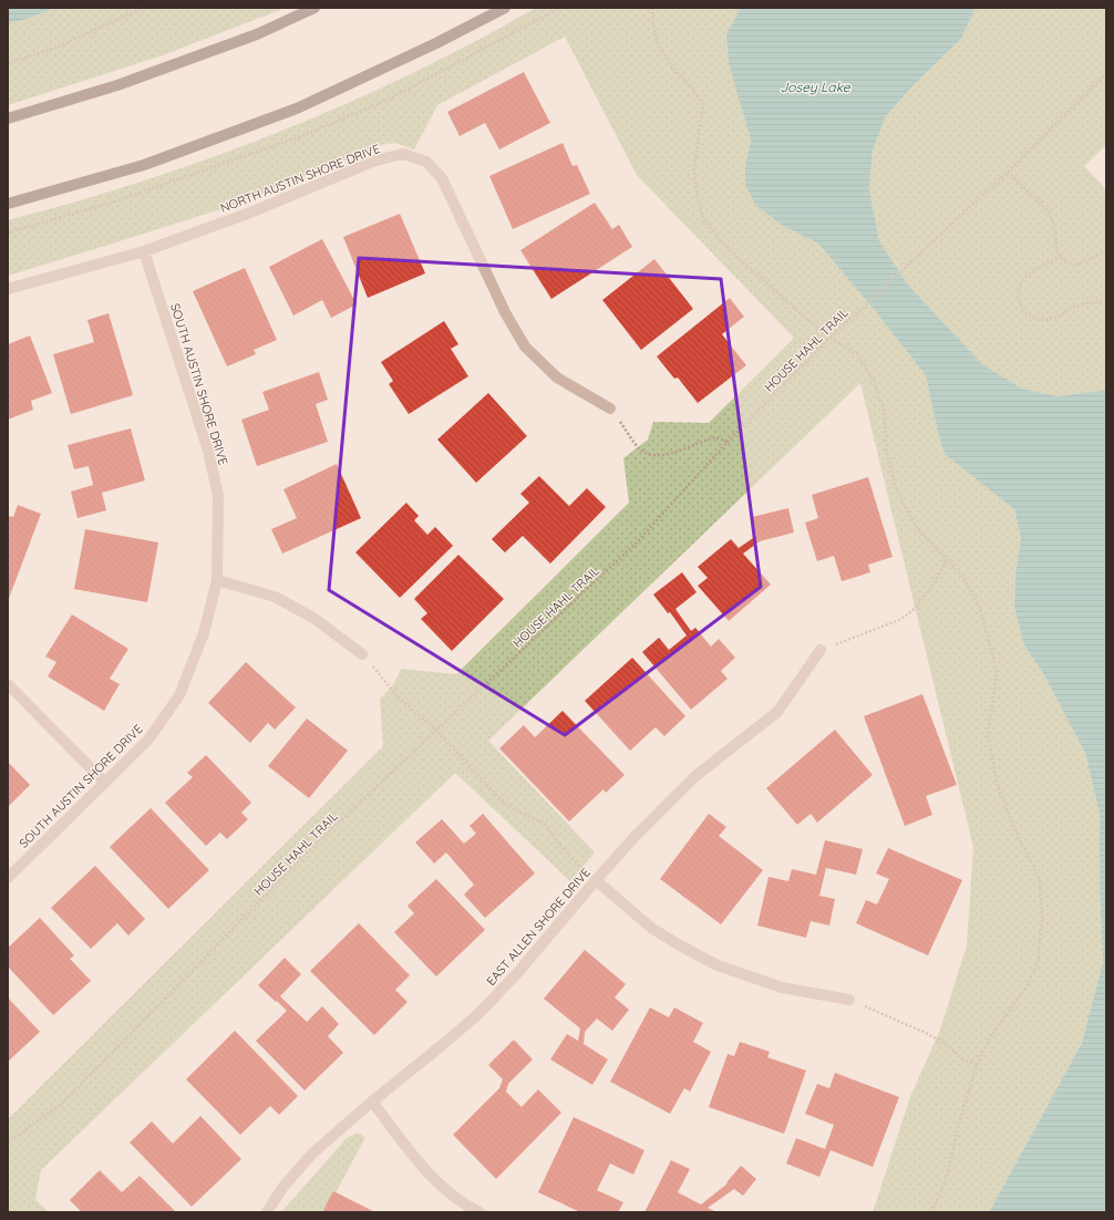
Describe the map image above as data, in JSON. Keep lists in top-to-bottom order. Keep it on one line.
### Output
{"streets":{"street":["NORTH AUSTIN SHORE DRIVE","SOUTH AUSTIN SHORE DRIVE","EAST ALLEN SHORE DRIVE"],"path":["HOUSE HAHL TRAIL"]},"crossings":[["NORTH AUSTIN SHORE DRIVE","SOUTH AUSTIN SHORE DRIVE"]],"water":["Josey Lake"]}
